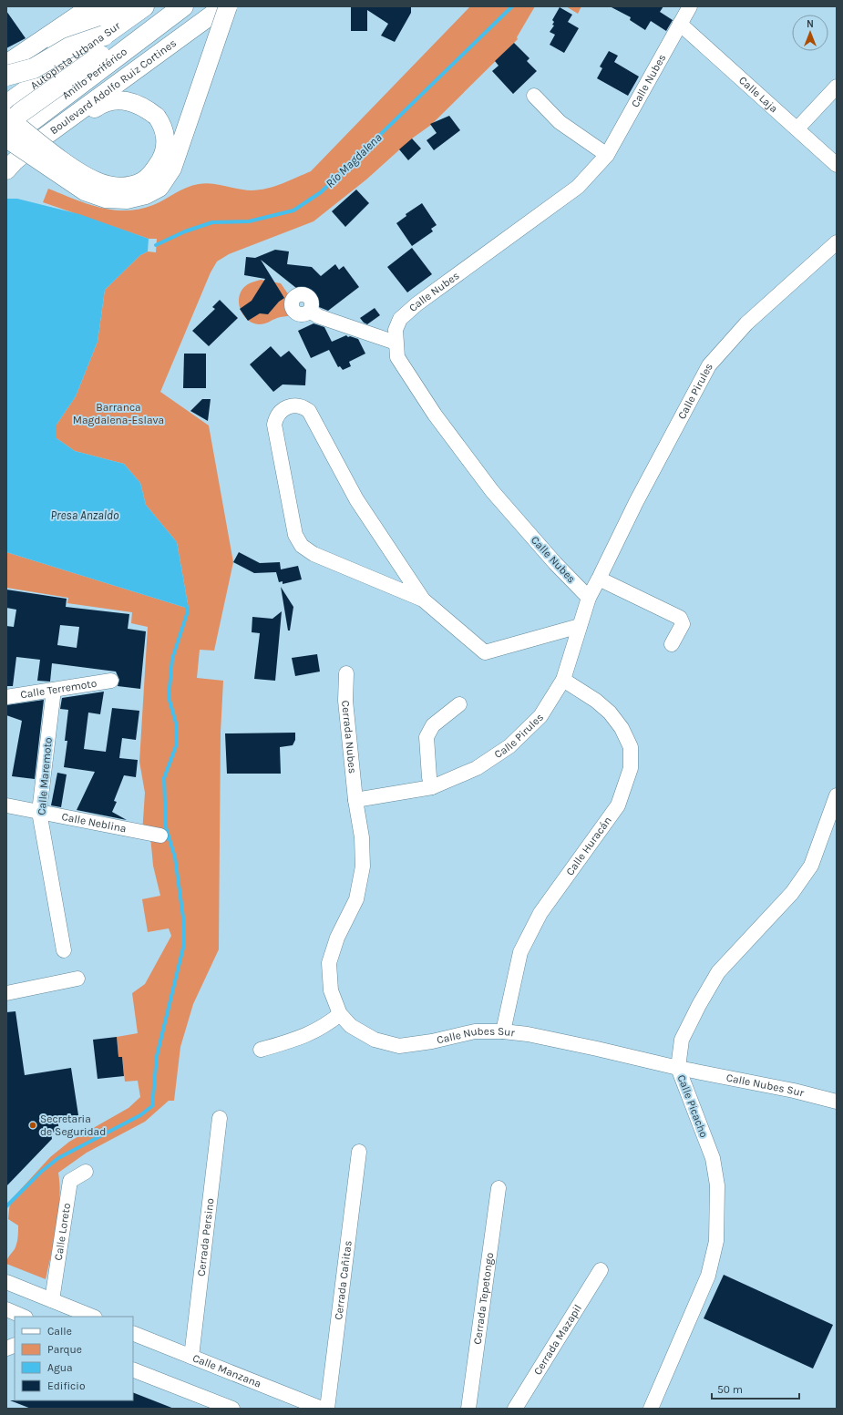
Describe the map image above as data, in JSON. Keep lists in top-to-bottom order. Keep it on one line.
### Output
{"streets":{"highway":["Autopista Urbana Sur","Anillo Periférico"],"main road":["Boulevard Adolfo Ruiz Cortines"],"street":["Calle Nubes","Calle Laja","Calle Pirules","Calle Terremoto","Cerrada Nubes","Calle Maremoto","Calle Neblina","Calle Huracán","Calle Nubes Sur","Calle Picacho","Calle Loreto","Cerrada Persino","Cerrada Cañitas","Cerrada Tepetongo","Cerrada Mazapil","Calle Manzana"]},"crossings":[["Calle Nubes","Calle Laja"],["Calle Nubes","Calle Pirules"],["Calle Pirules","Cerrada Nubes"],["Calle Pirules","Calle Huracán"],["Calle Pirules","Calle Nubes Sur"],["Calle Terremoto","Calle Maremoto"],["Cerrada Nubes","Calle Nubes Sur"],["Calle Maremoto","Calle Neblina"],["Calle Huracán","Calle Nubes Sur"],["Calle Nubes Sur","Calle Picacho"],["Cerrada Persino","Calle Manzana"]],"water":["Río Magdalena","Presa Anzaldo"],"parks":["Barranca Magdalena-Eslava"],"places":["Secretaria de Seguridad"],"legend":["Calle","Parque","Agua","Edificio"],"scale_bar":"50 m","north":"top"}
